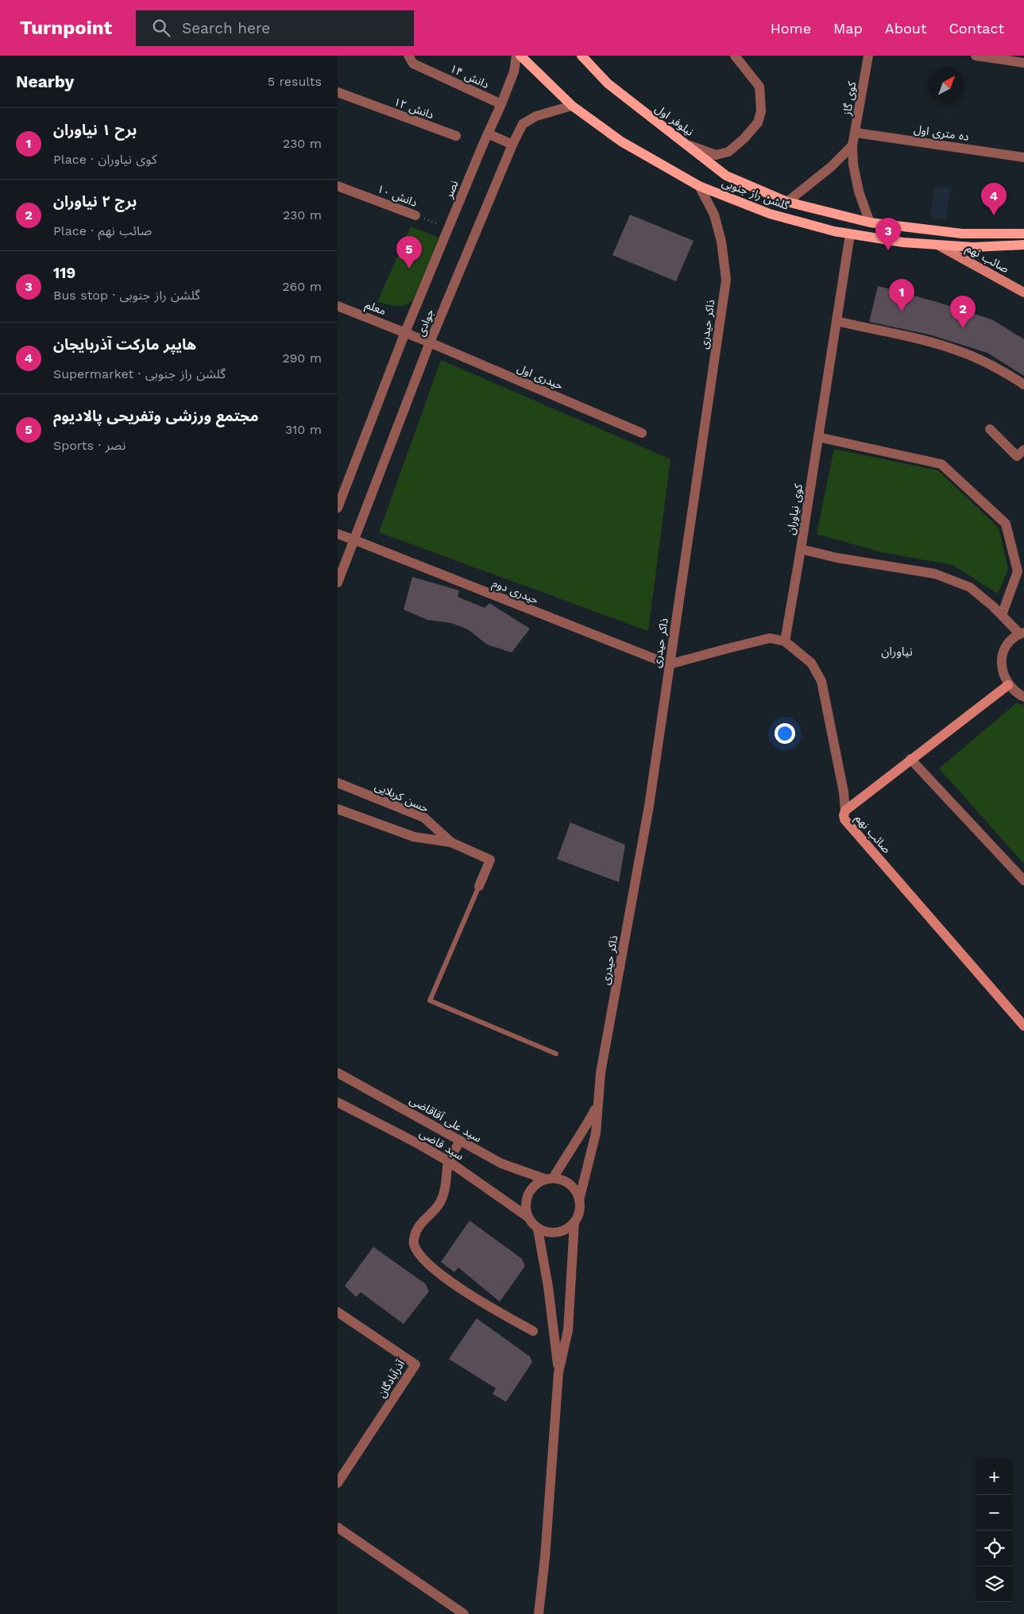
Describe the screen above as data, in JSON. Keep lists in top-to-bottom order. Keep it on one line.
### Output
{"streets":{"main road":["نیلوفر اول","گلشن راز جنوبی","صائب نهم"],"street":["دانش ۱۴","کوی گاز","دانش ۱۲","ده متری اول","نصر","دانش ۱۰","معلم","جوادی","ذاکر حیدری","حیدری اول","کوی نیاوران","حیدری دوم","حسن کربلایی","سید علی آقاقاضی","سید قاضی","آذرآبادگان"]},"crossings":[["دانش ۱۴","نصر"],["کوی گاز","ده متری اول"],["نیلوفر اول","گلشن راز جنوبی"],["نصر","دانش ۱۰"],["نصر","معلم"],["نصر","جوادی"],["گلشن راز جنوبی","صائب نهم"],["گلشن راز جنوبی","جوادی"],["گلشن راز جنوبی","ذاکر حیدری"],["گلشن راز جنوبی","کوی نیاوران"],["معلم","جوادی"],["معلم","حیدری اول"],["جوادی","حیدری اول"],["جوادی","حیدری دوم"],["ذاکر حیدری","حیدری دوم"],["ذاکر حیدری","سید علی آقاقاضی"],["ذاکر حیدری","سید قاضی"],["سید علی آقاقاضی","سید قاضی"]],"districts":["نیاوران"],"north":"top right","page":{"header":"Turnpoint","search":"Search here","nav":["Home","Map","About","Contact"],"heading":["Nearby","5 results"],"list":[{"mark":"1","name":"برح ۱ نیاوران","note":"Place · کوی نیاوران","value":"230 m"},{"mark":"2","name":"برج ۲ نیاوران","note":"Place · صائب نهم","value":"230 m"},{"mark":"3","name":"119","note":"Bus stop · گلشن راز جنوبی","value":"260 m"},{"mark":"4","name":"هایپر مارکت آذربایجان","note":"Supermarket · گلشن راز جنوبی","value":"290 m"},{"mark":"5","name":"مجتمع ورزشی وتفریحی پالادیوم","note":"Sports · نصر","value":"310 m"}],"pins":["4","3","5","1","2"],"map_buttons":["+","−"]}}
